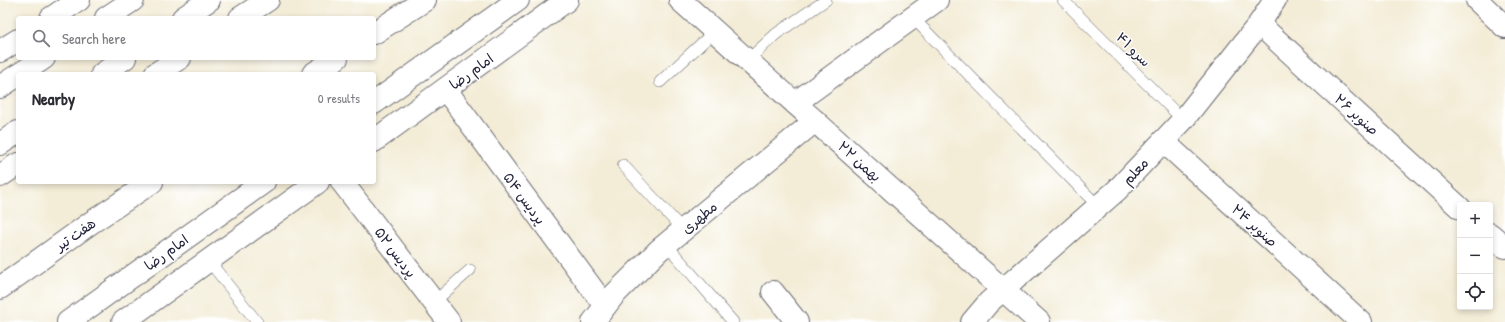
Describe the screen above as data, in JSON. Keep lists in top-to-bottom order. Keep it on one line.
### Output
{"streets":{"main road":["امام رضا","صنوبر ۲۶","۲۲ بهمن","معلم","پردیس ۵۴","مطهری","صنوبر ۲۴","هفت تیر","پردیس ۵۲"],"lane":["سرو ۴۱"]},"crossings":[["سرو ۴۱","معلم"],["امام رضا","پردیس ۵۴"],["صنوبر ۲۶","معلم"],["۲۲ بهمن","معلم"],["۲۲ بهمن","مطهری"],["معلم","صنوبر ۲۴"],["پردیس ۵۴","مطهری"]],"page":{"search":"Search here","heading":["Nearby","0 results"],"map_buttons":["+","−"]}}
